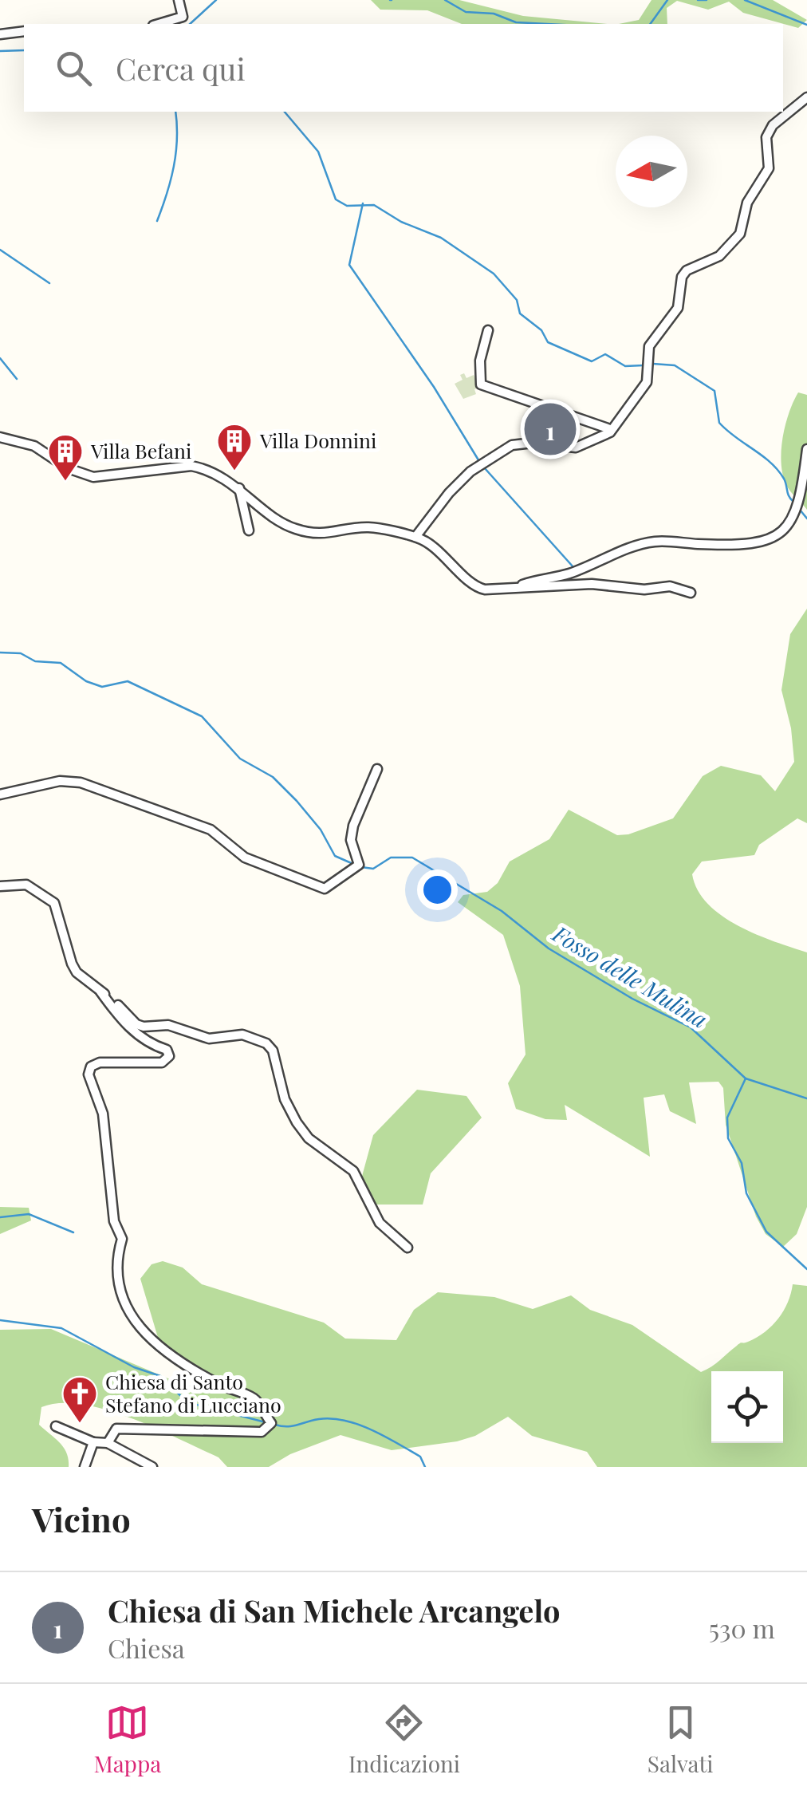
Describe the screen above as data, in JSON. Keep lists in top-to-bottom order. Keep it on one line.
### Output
{"water":["Fosso delle Mulina"],"places":{"building":["Villa Donnini","Villa Befani"],"church":["Chiesa di Santo Stefano di Lucciano"]},"north":"left","page":{"search":"Cerca qui","pins":"1","heading":"Vicino","list":[{"mark":"1","name":"Chiesa di San Michele Arcangelo","note":"Chiesa","value":"530 m"}],"nav":["Mappa","Indicazioni","Salvati"]}}
